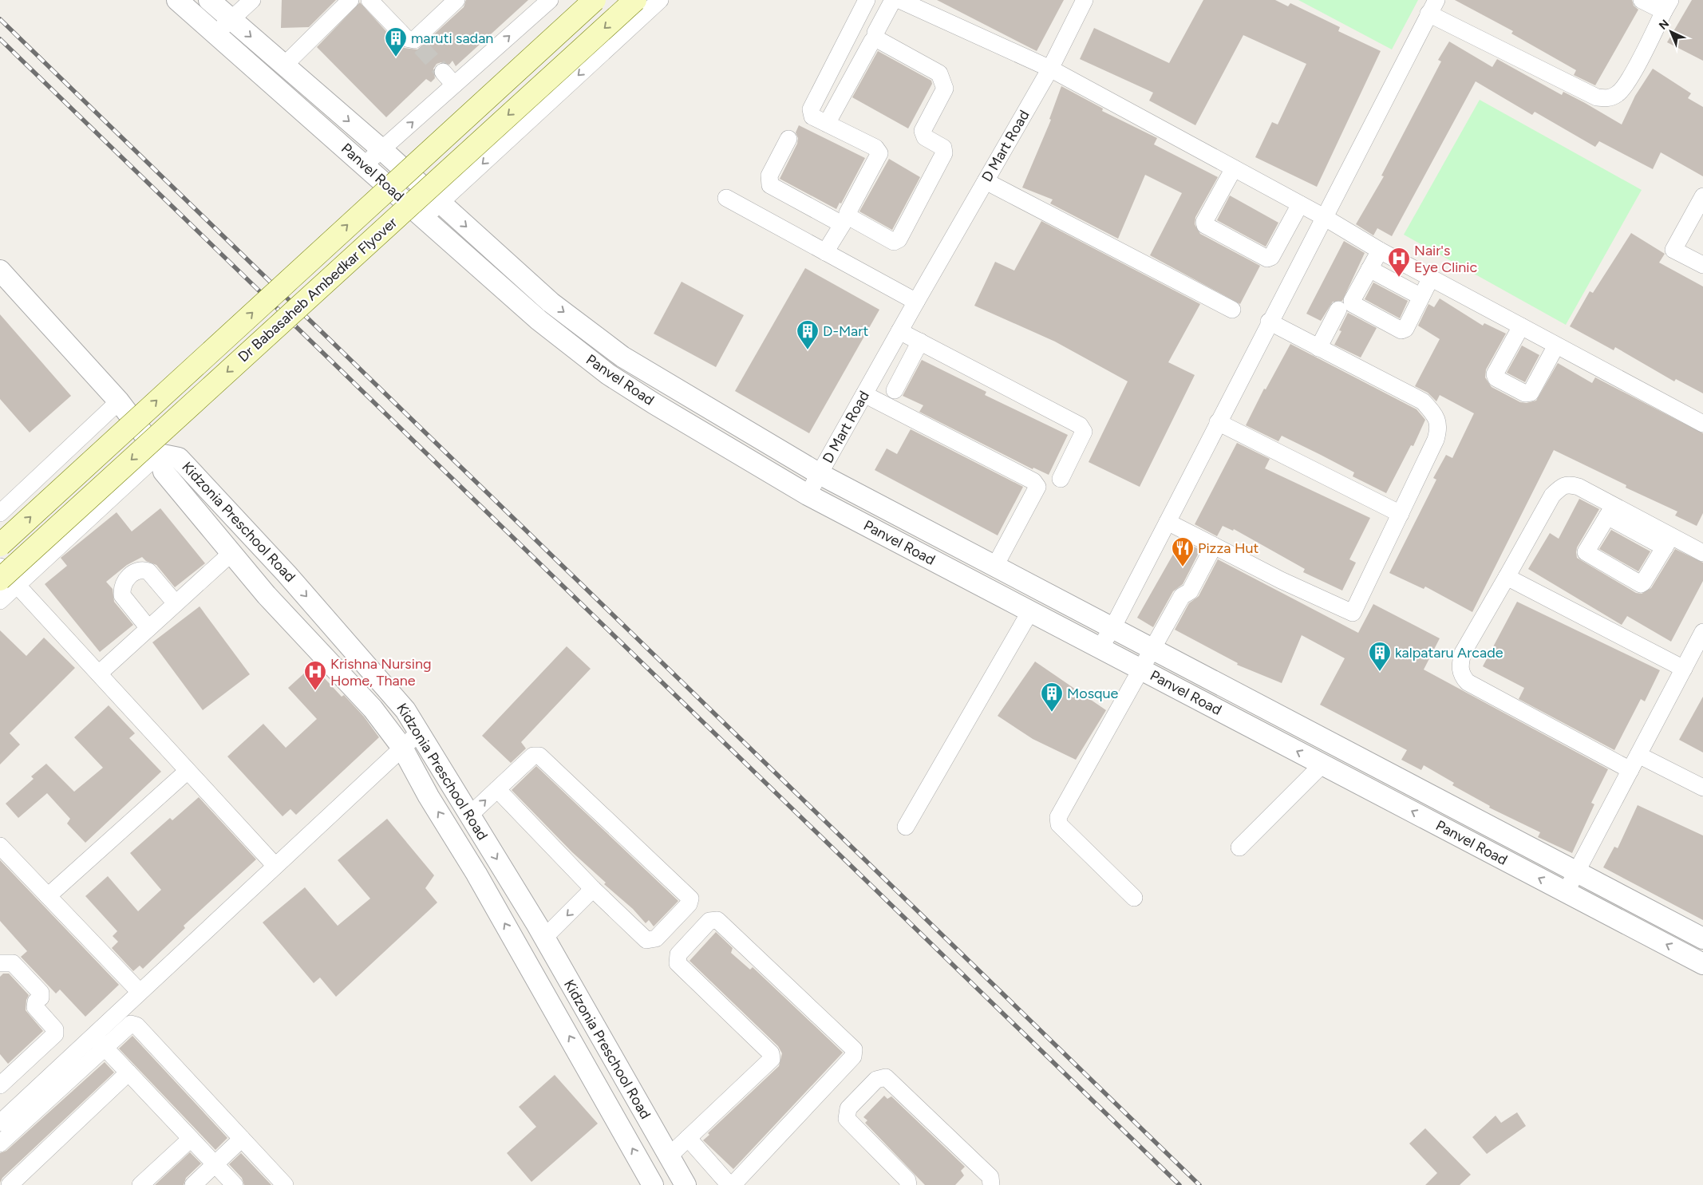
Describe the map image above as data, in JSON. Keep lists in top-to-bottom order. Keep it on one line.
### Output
{"streets":{"main road":["Dr Babasaheb Ambedkar Flyover"],"street":["D Mart Road","Panvel Road","Kidzonia Preschool Road"]},"crossings":[["D Mart Road","Panvel Road"]],"places":{"building":["maruti sadan","D-Mart","kalpataru Arcade","Mosque"],"hospital":["Nair's Eye Clinic","Krishna Nursing Home, Thane"],"restaurant":["Pizza Hut"]},"north":"top left"}
